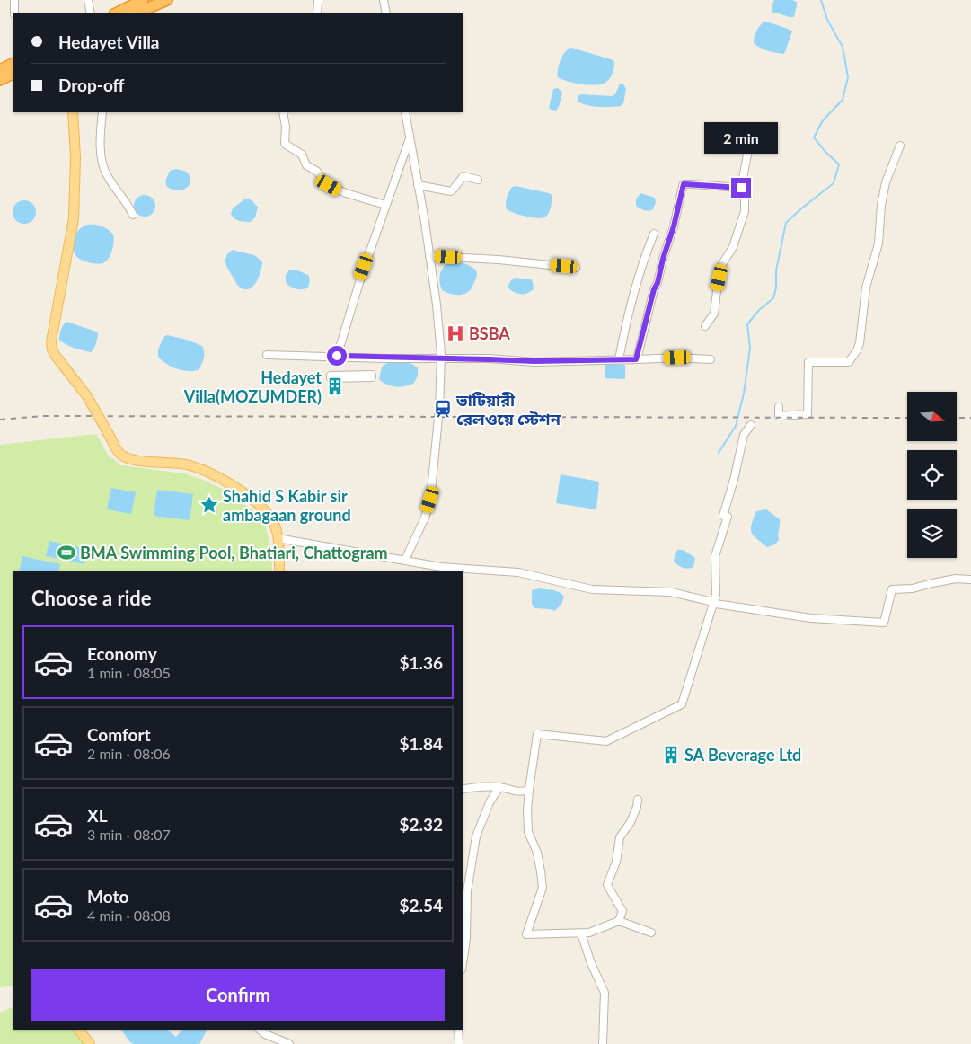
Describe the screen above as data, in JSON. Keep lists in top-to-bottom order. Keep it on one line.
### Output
{"places":{"hospital":["BSBA"],"building":["Hedayet Villa(MOZUMDER)","SA Beverage Ltd"],"station":["ভাটিয়ারী রেলওয়ে স্টেশন"],"place":["Shahid S Kabir sir ambagaan ground"],"sports":["BMA Swimming Pool, Bhatiari, Chattogram"]},"north":"right","page":{"banner":["Hedayet Villa","Drop-off"],"bubble":"2 min","heading":"Choose a ride","list":[{"name":"Economy","note":"1 min · 08:05","value":"$1.36"},{"name":"Comfort","note":"2 min · 08:06","value":"$1.84"},{"name":"XL","note":"3 min · 08:07","value":"$2.32"},{"name":"Moto","note":"4 min · 08:08","value":"$2.54"}],"buttons":"Confirm"}}
